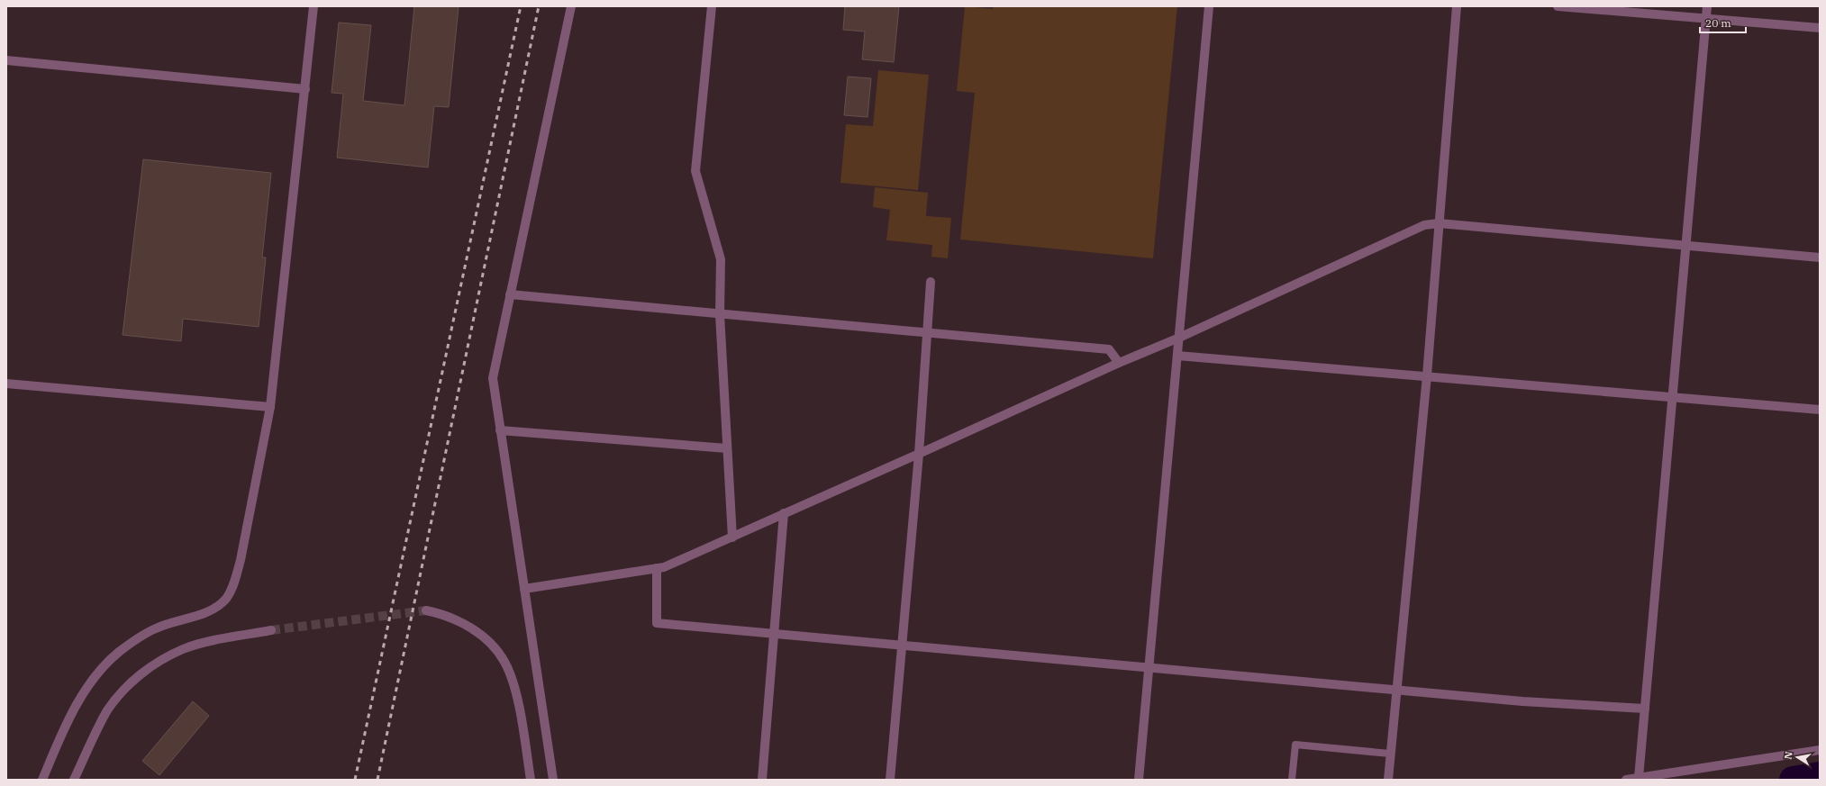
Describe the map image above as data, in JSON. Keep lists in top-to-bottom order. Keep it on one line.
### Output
{"scale_bar":"20 m","north":"left"}
